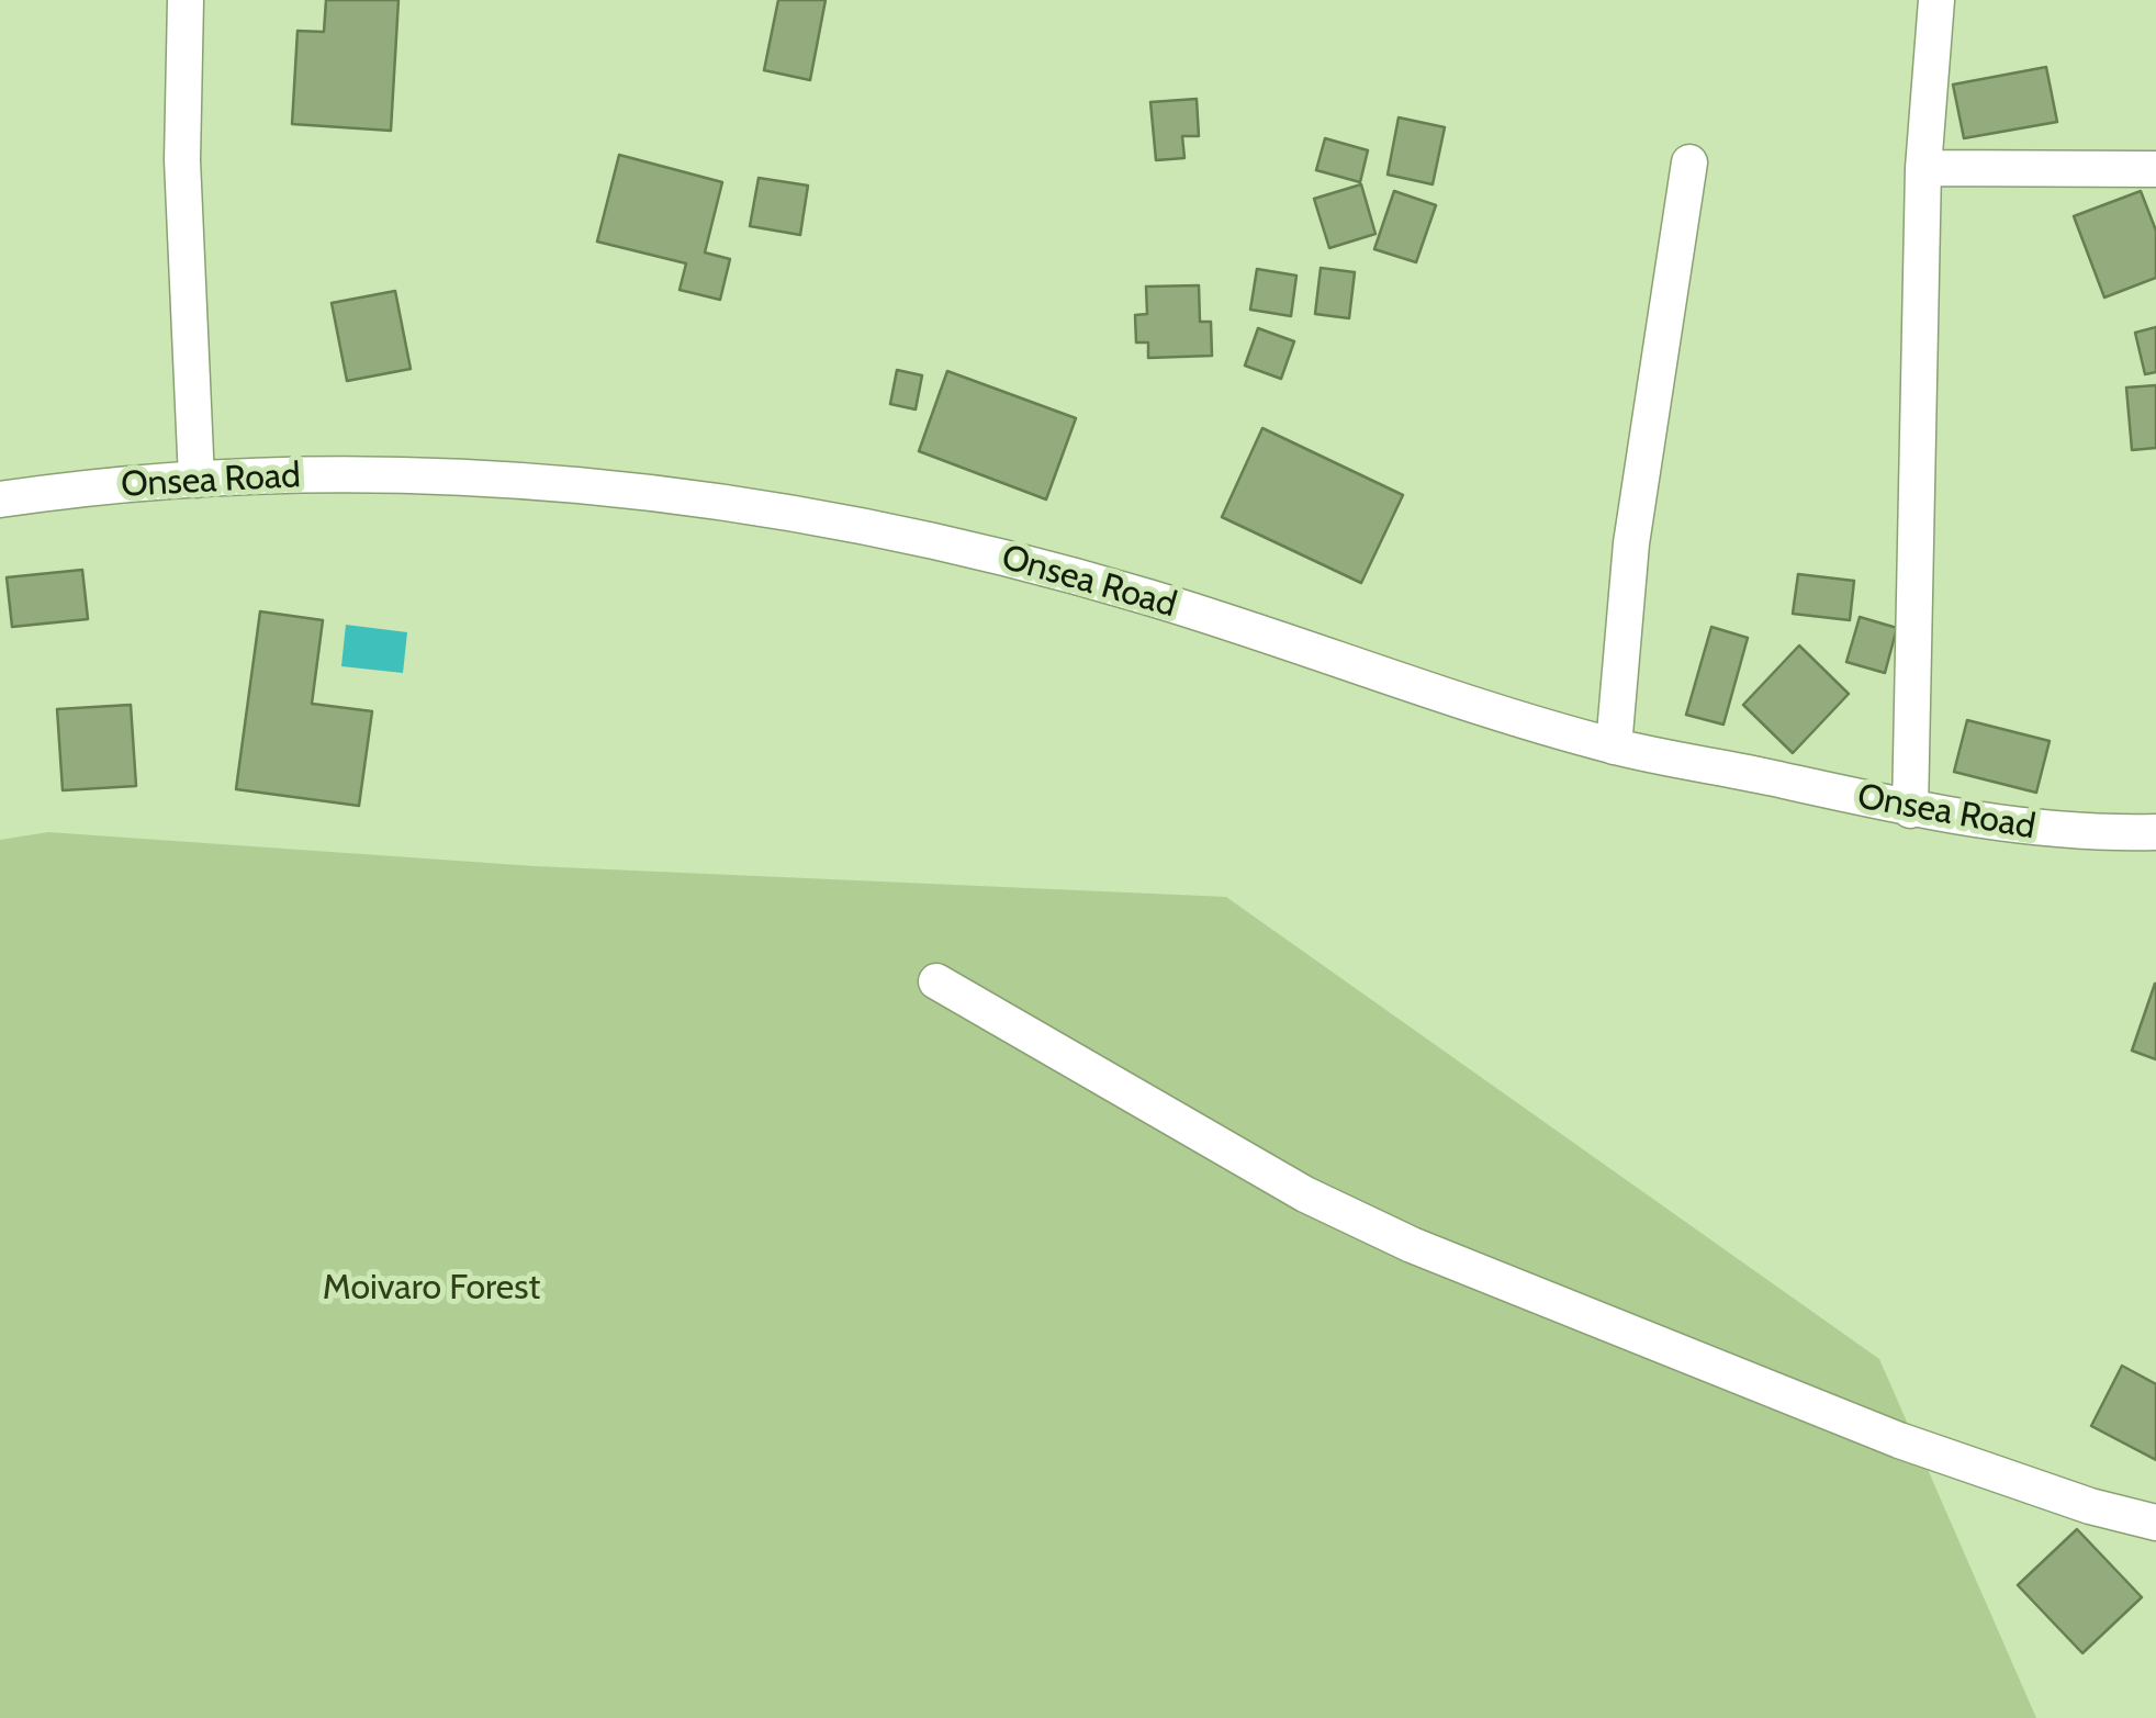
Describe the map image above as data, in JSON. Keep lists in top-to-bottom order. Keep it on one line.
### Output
{"streets":{"street":["Onsea Road"]},"parks":["Moivaro Forest"]}
